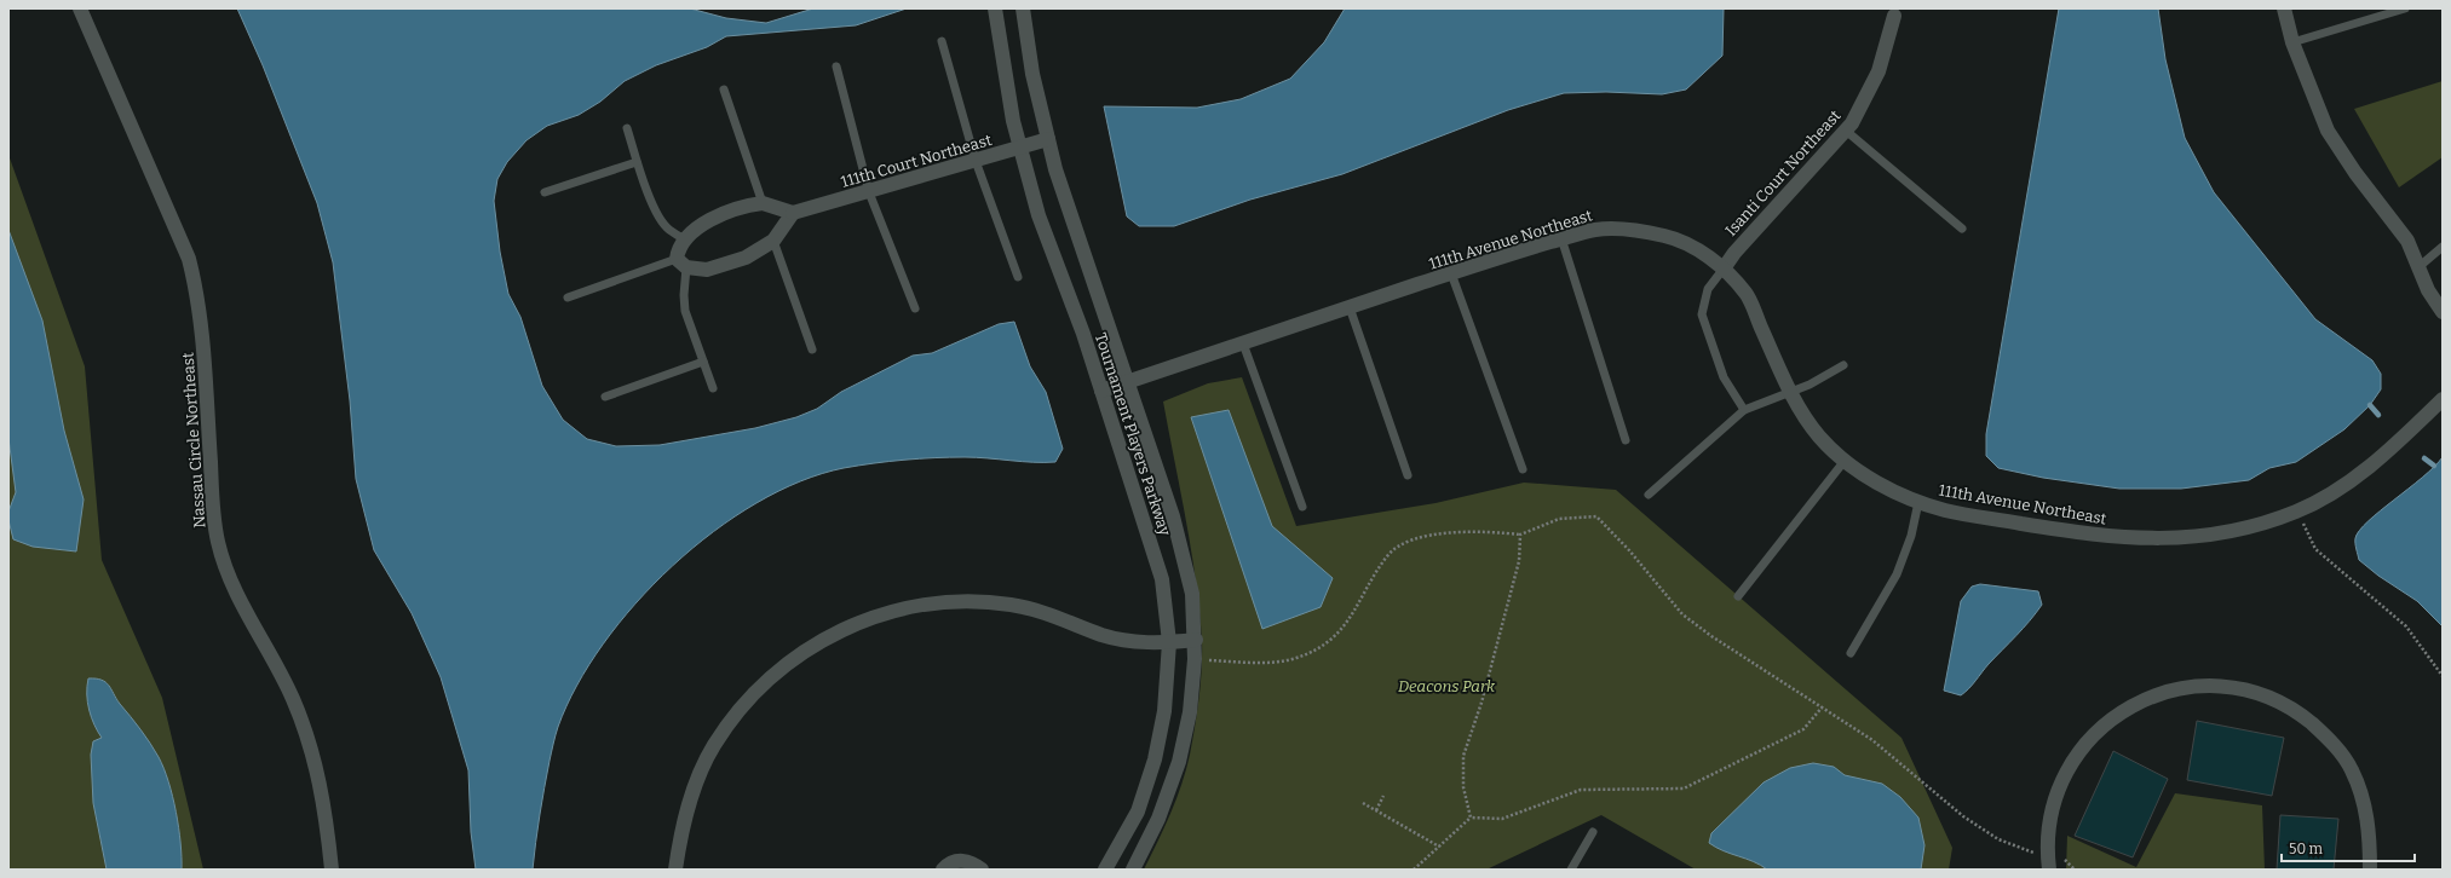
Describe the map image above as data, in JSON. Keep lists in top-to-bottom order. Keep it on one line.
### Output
{"streets":{"street":["111th Court Northeast","Isanti Court Northeast","111th Avenue Northeast","Tournament Players Parkway","Nassau Circle Northeast"]},"crossings":[["111th Court Northeast","Tournament Players Parkway"],["Isanti Court Northeast","111th Avenue Northeast"],["111th Avenue Northeast","Tournament Players Parkway"]],"parks":["Deacons Park"],"scale_bar":"50 m"}
